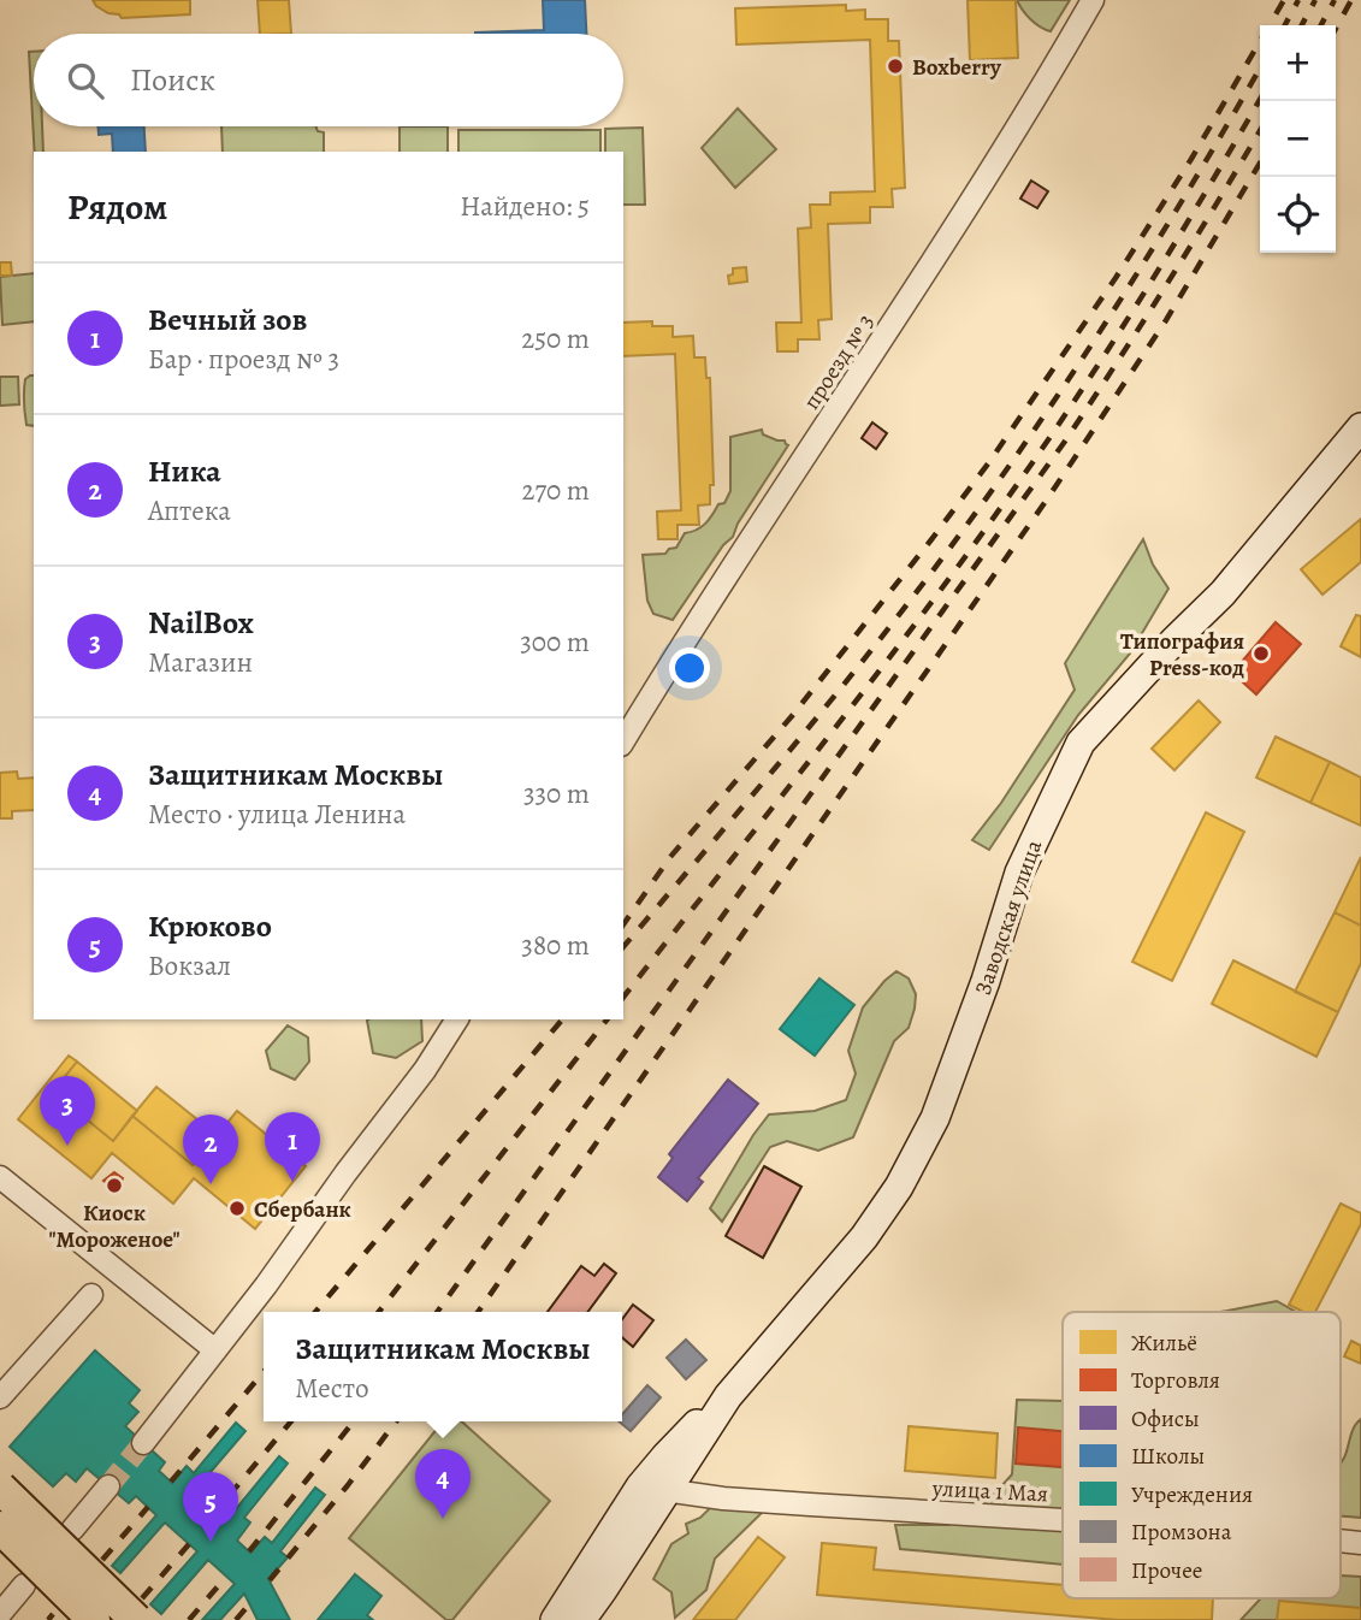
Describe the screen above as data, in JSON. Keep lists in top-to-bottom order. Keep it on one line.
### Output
{"streets":{"main road":["Заводская улица"],"street":["проезд № 3","улица 1 Мая"]},"crossings":[["Заводская улица","улица 1 Мая"]],"places":["Boxberry","Типография Press-код","Киоск \"Мороженое\"","Сбербанк"],"legend":["Жильё","Торговля","Офисы","Школы","Учреждения","Промзона","Прочее"],"page":{"map_buttons":["+","−"],"search":"Поиск","heading":["Рядом","Найдено: 5"],"list":[{"mark":"1","name":"Вечный зов","note":"Бар · проезд № 3","value":"250 m"},{"mark":"2","name":"Ника","note":"Аптека","value":"270 m"},{"mark":"3","name":"NailBox","note":"Магазин","value":"300 m"},{"mark":"4","name":"Защитникам Москвы","note":"Место · улица Ленина","value":"330 m"},{"mark":"5","name":"Крюково","note":"Вокзал","value":"380 m"}],"pins":["3","1","2","4","5"],"popup":["Защитникам Москвы","Место"]}}
